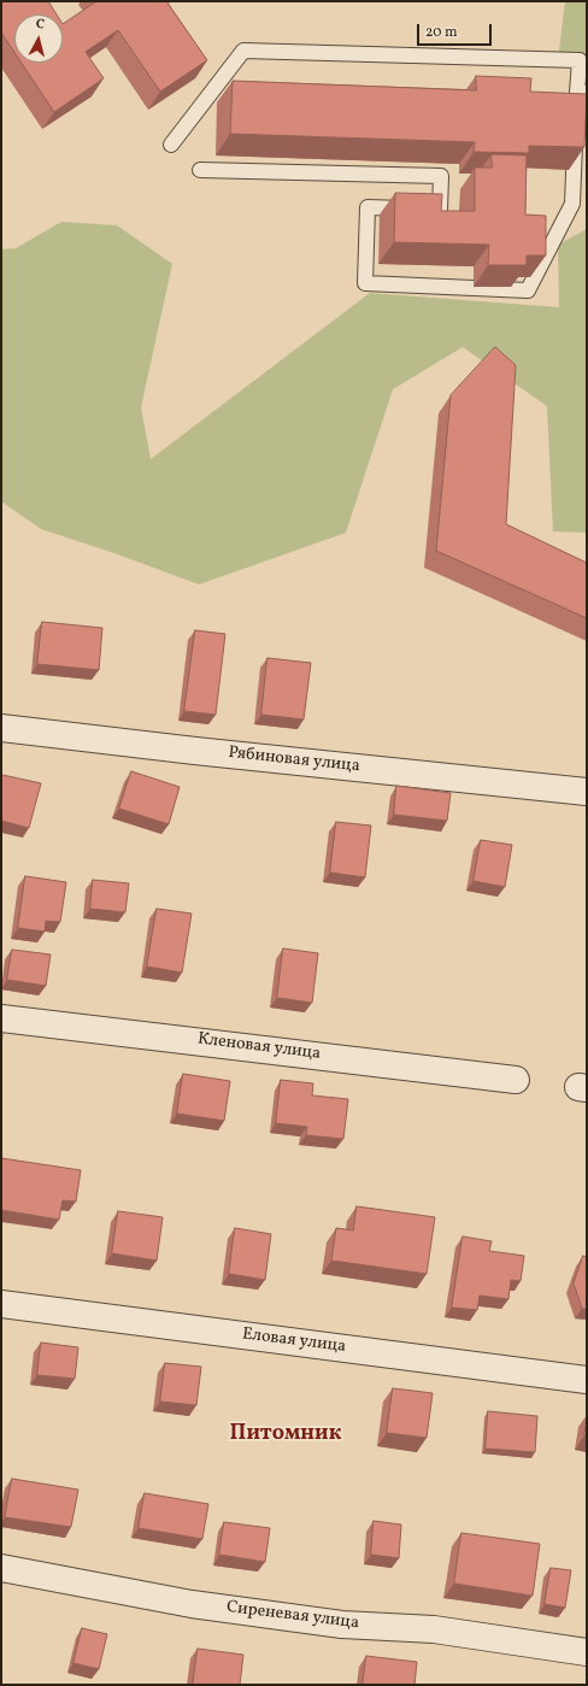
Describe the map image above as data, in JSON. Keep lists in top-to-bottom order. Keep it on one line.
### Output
{"streets":{"street":["Рябиновая улица","Кленовая улица","Еловая улица","Сиреневая улица"]},"districts":["Питомник"],"scale_bar":"20 m","north":"top"}
